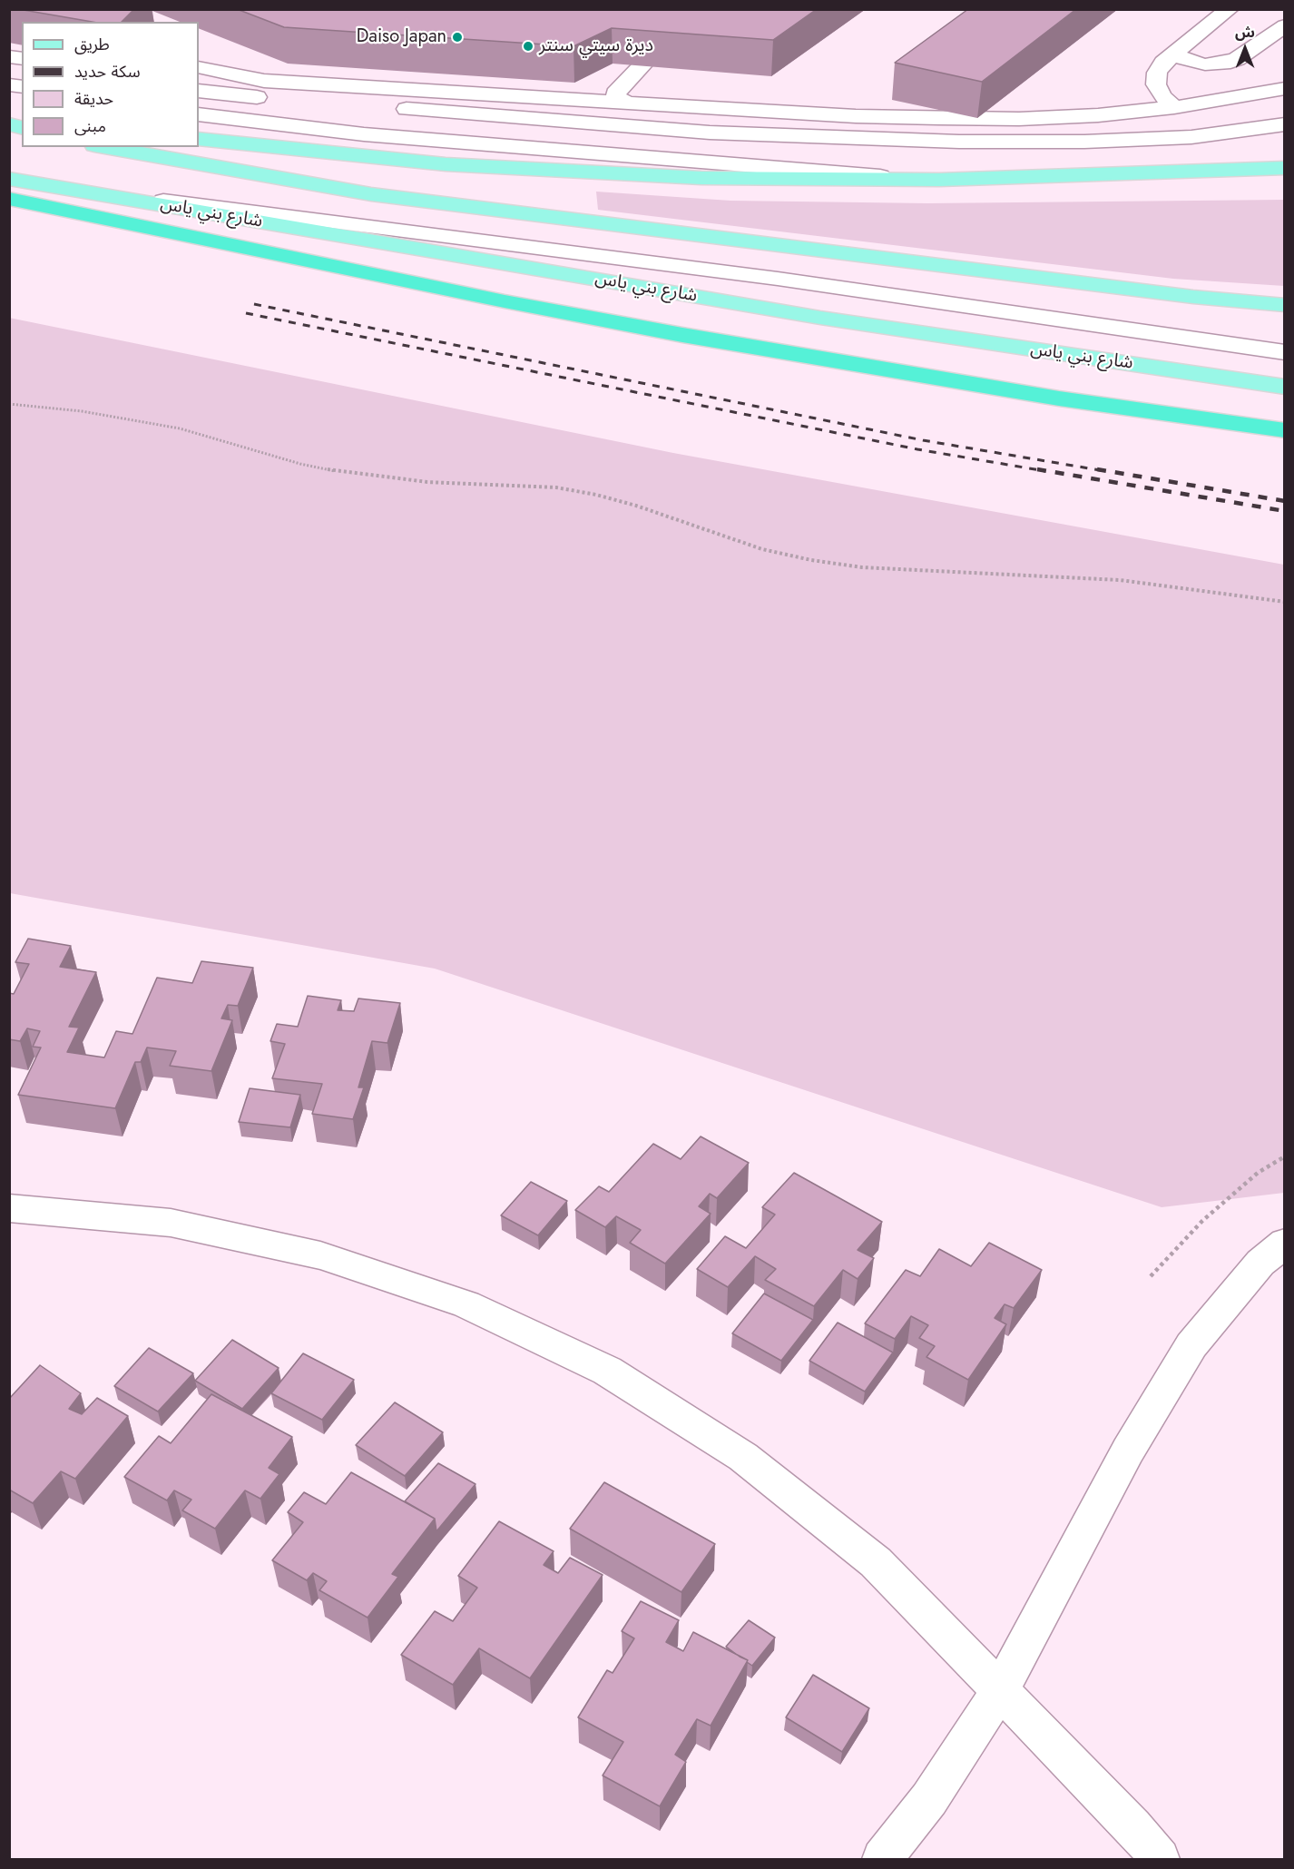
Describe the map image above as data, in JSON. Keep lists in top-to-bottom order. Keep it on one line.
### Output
{"streets":{"main road":["شارع بني ياس"]},"places":["Daiso Japan","ديرة سيتي سنتر"],"legend":["طريق","سكة حديد","حديقة","مبنى"],"north":"top"}
